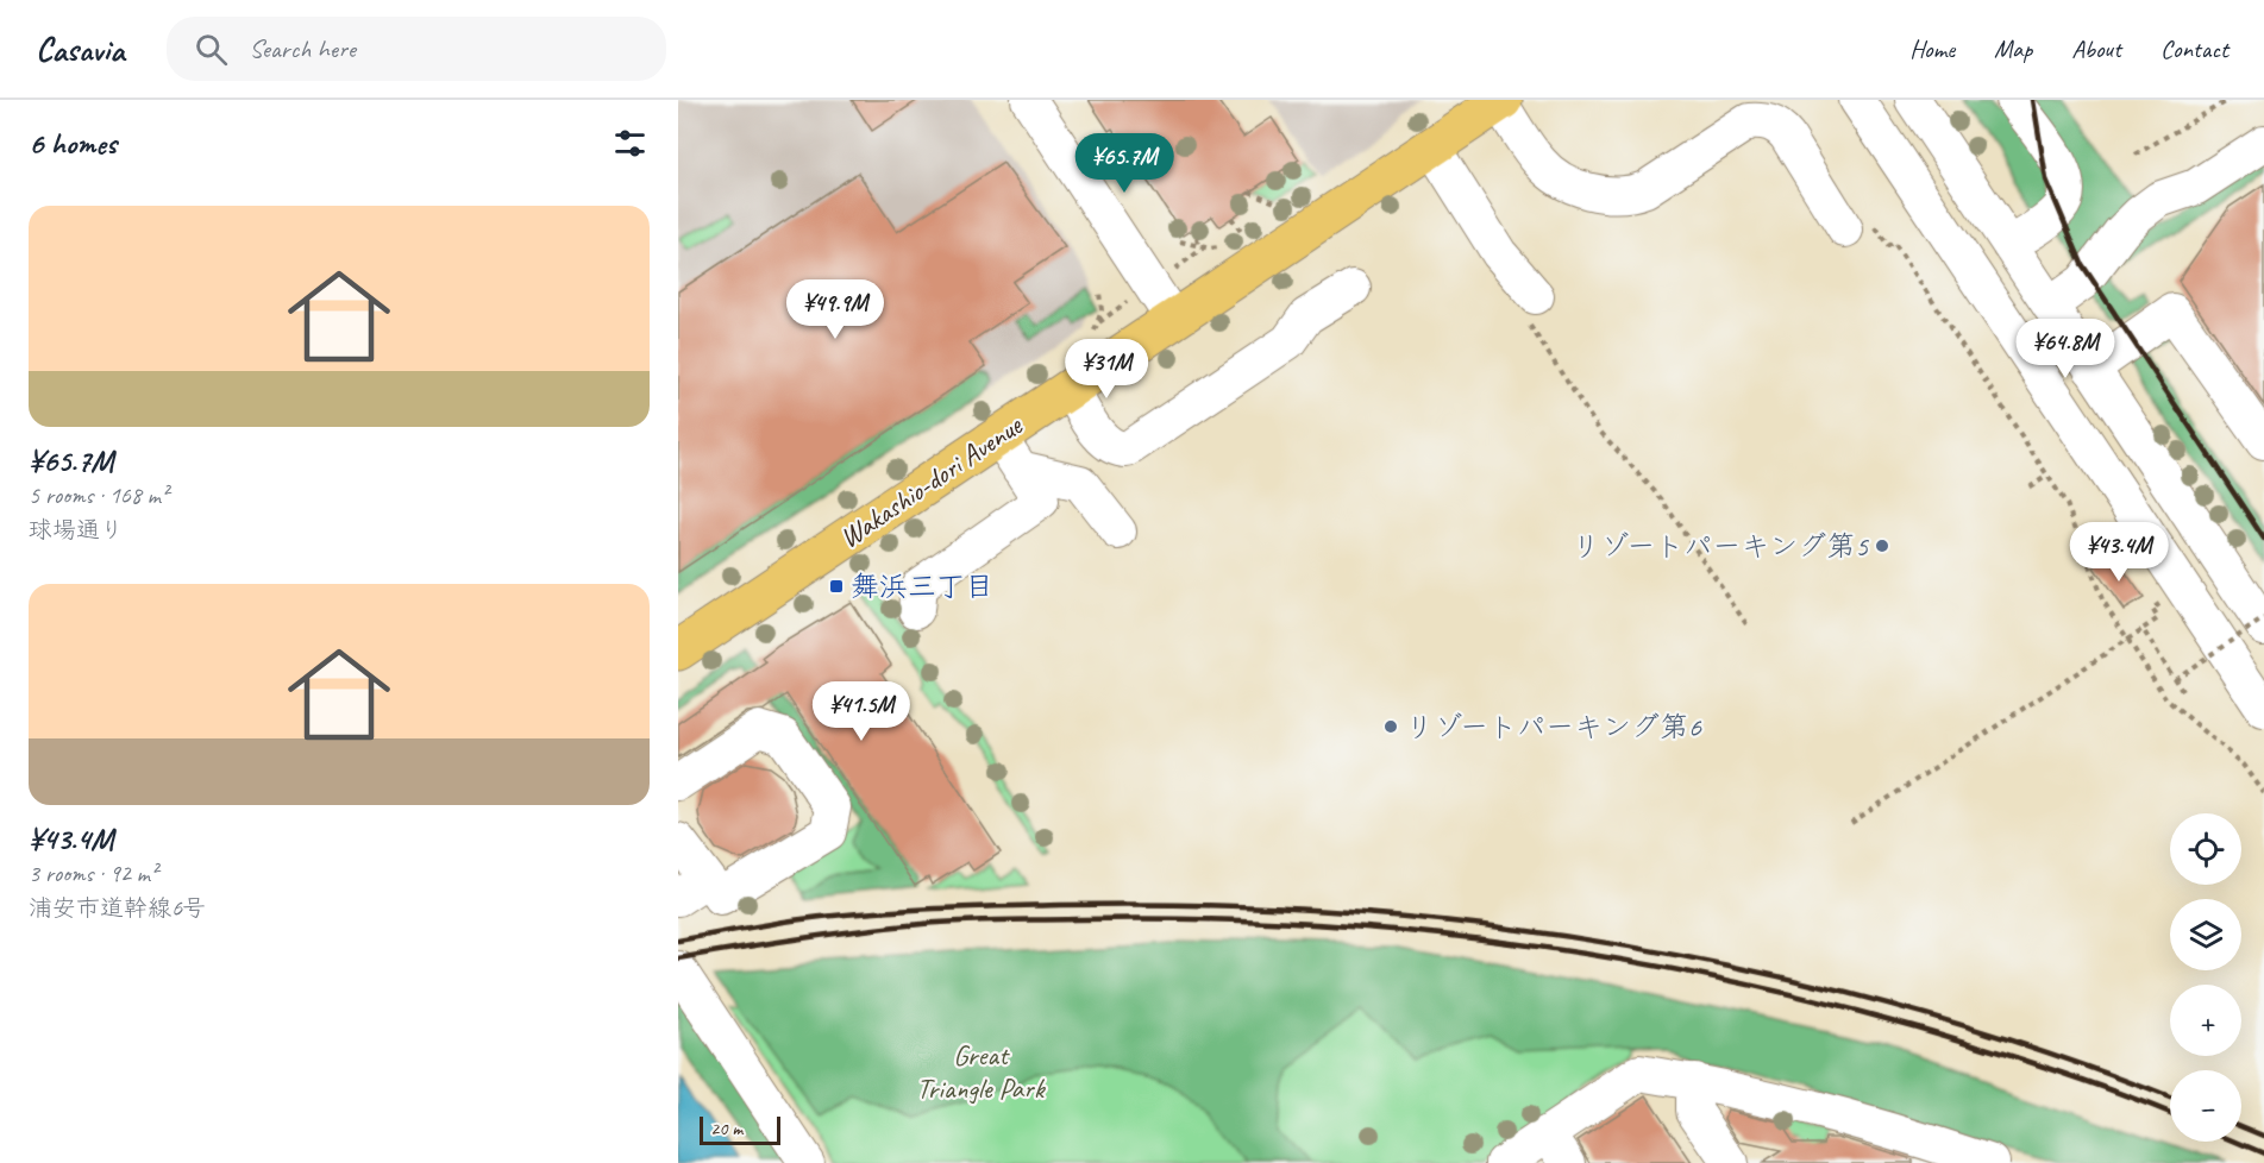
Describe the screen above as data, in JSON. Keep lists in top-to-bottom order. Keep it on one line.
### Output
{"streets":{"main road":["Wakashio-dori Avenue"]},"parks":["Great Triangle Park"],"places":{"other":["リゾートパーキング第5","リゾートパーキング第6"],"transit":["舞浜三丁目"]},"scale_bar":"20 m","page":{"header":"Casavia","search":"Search here","nav":["Home","Map","About","Contact"],"heading":"6 homes","price":["¥65.7M","¥49.9M","¥64.8M","¥31M","¥43.4M","¥41.5M"],"list":[{"name":"¥65.7M","note":"5 rooms · 168 m² · 球場通り"},{"name":"¥43.4M","note":"3 rooms · 92 m² · 浦安市道幹線6号"}],"map_buttons":["+","−"],"scale":"20 m"}}
